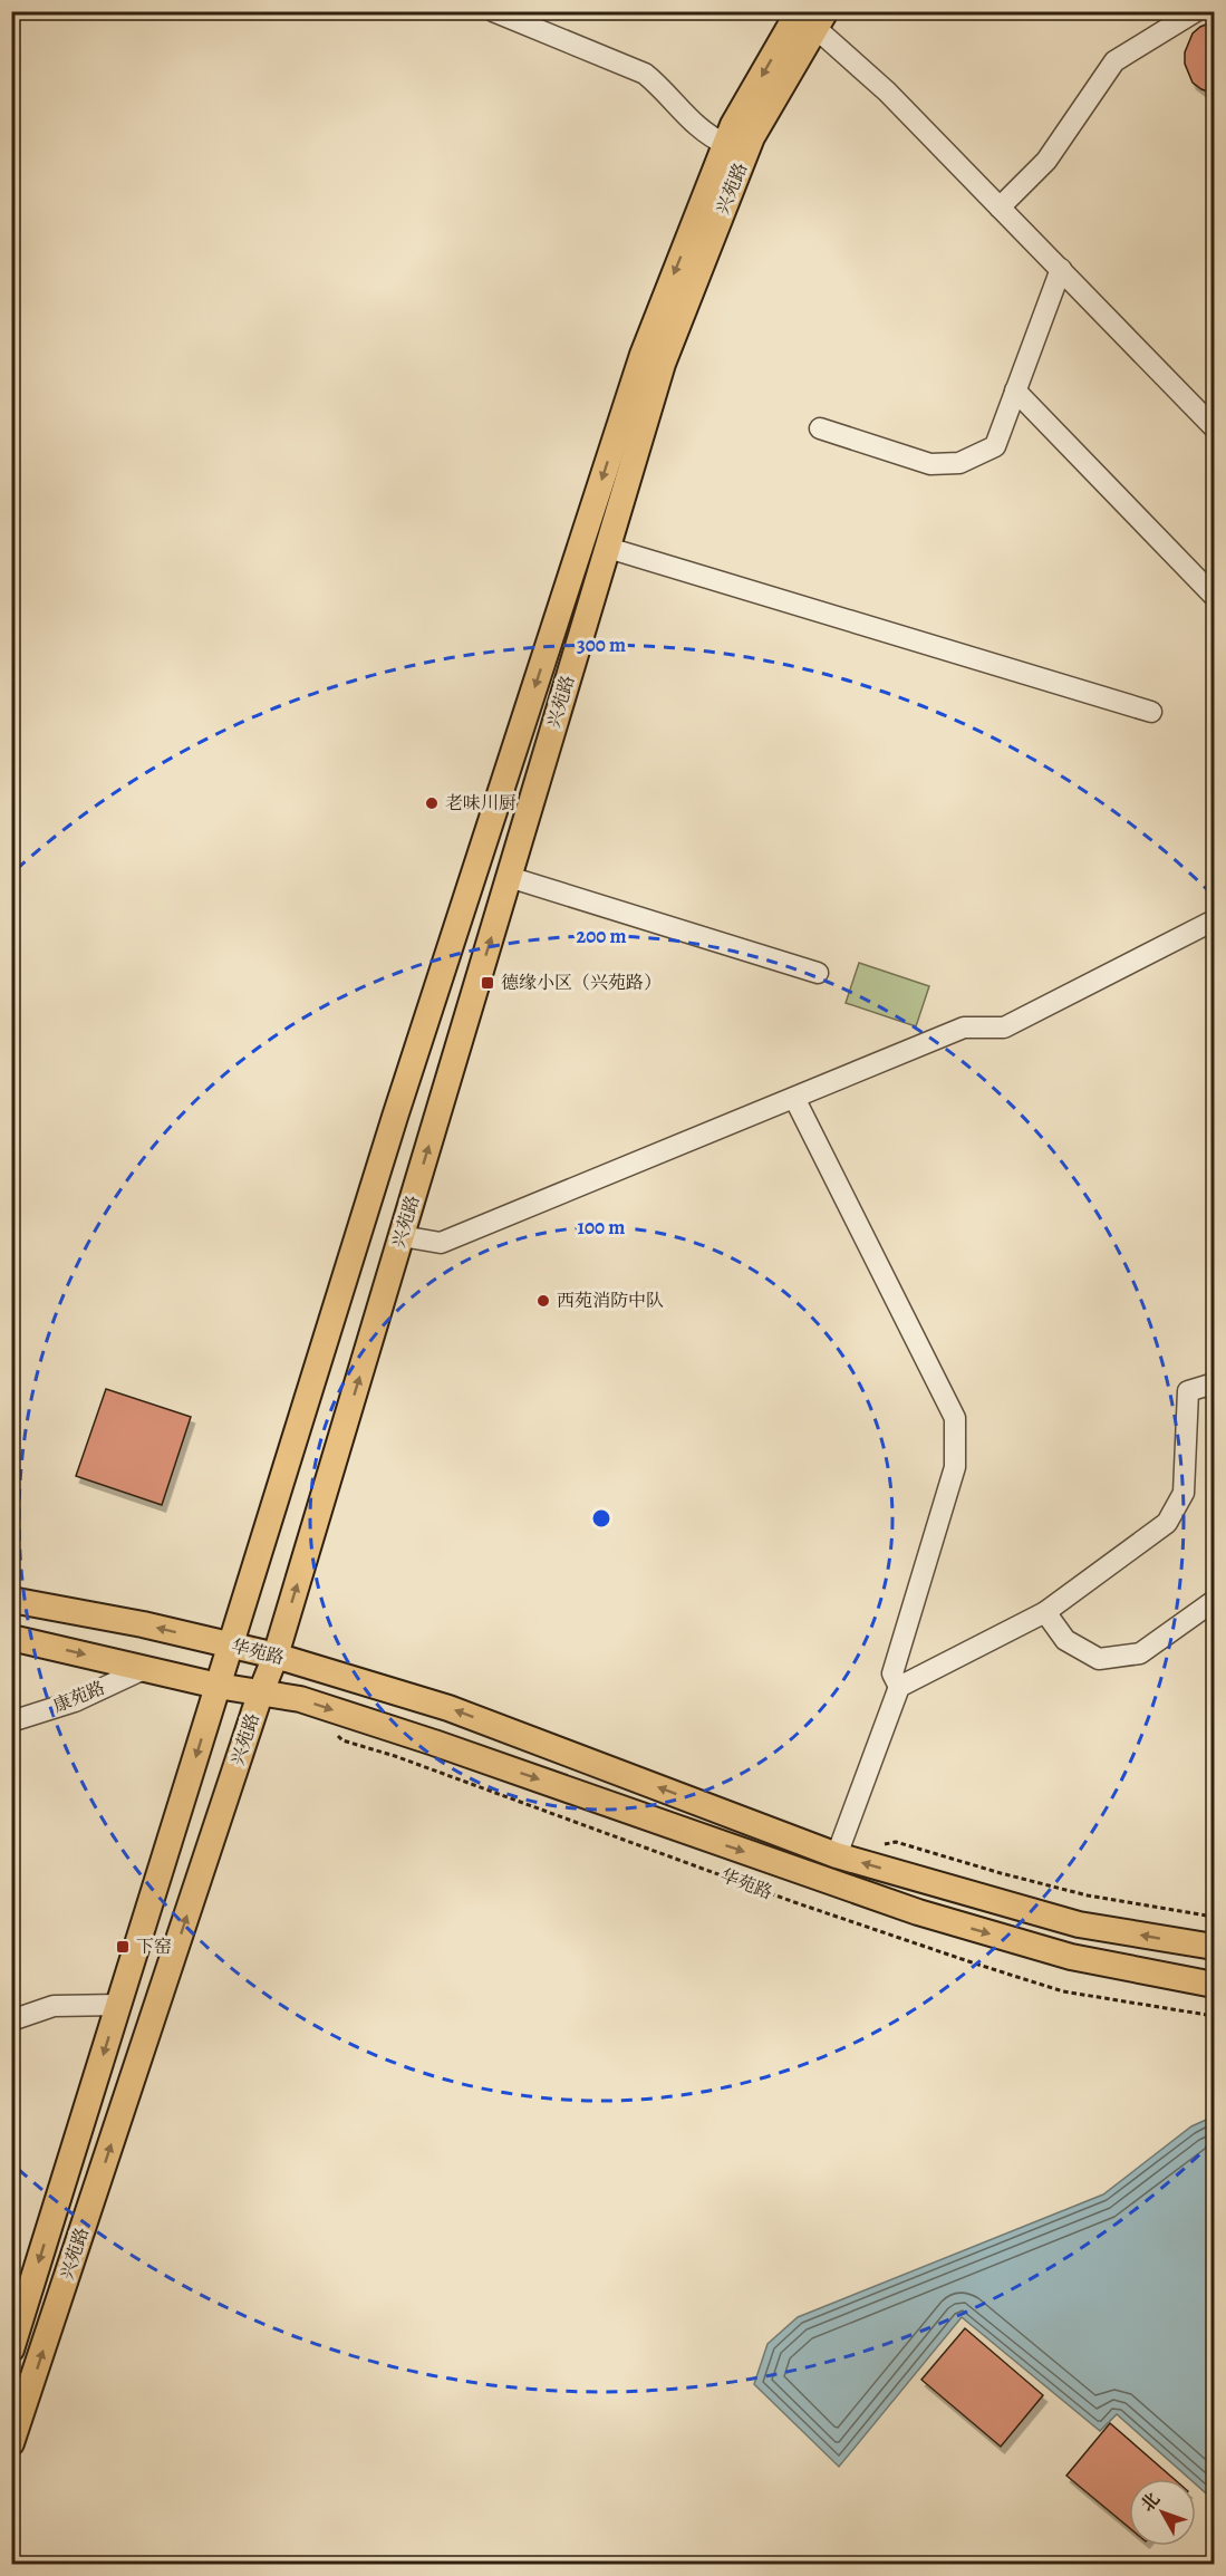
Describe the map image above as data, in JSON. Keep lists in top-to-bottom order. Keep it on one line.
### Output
{"streets":{"main road":["兴苑路","华苑路"],"street":["康苑路"]},"crossings":[["兴苑路","华苑路"],["华苑路","康苑路"]],"places":{"other":["老味川厨","西苑消防中队"],"transit":["德缘小区（兴苑路）","下窑"]},"north":"top left","rings":["300 m","200 m","100 m"]}
